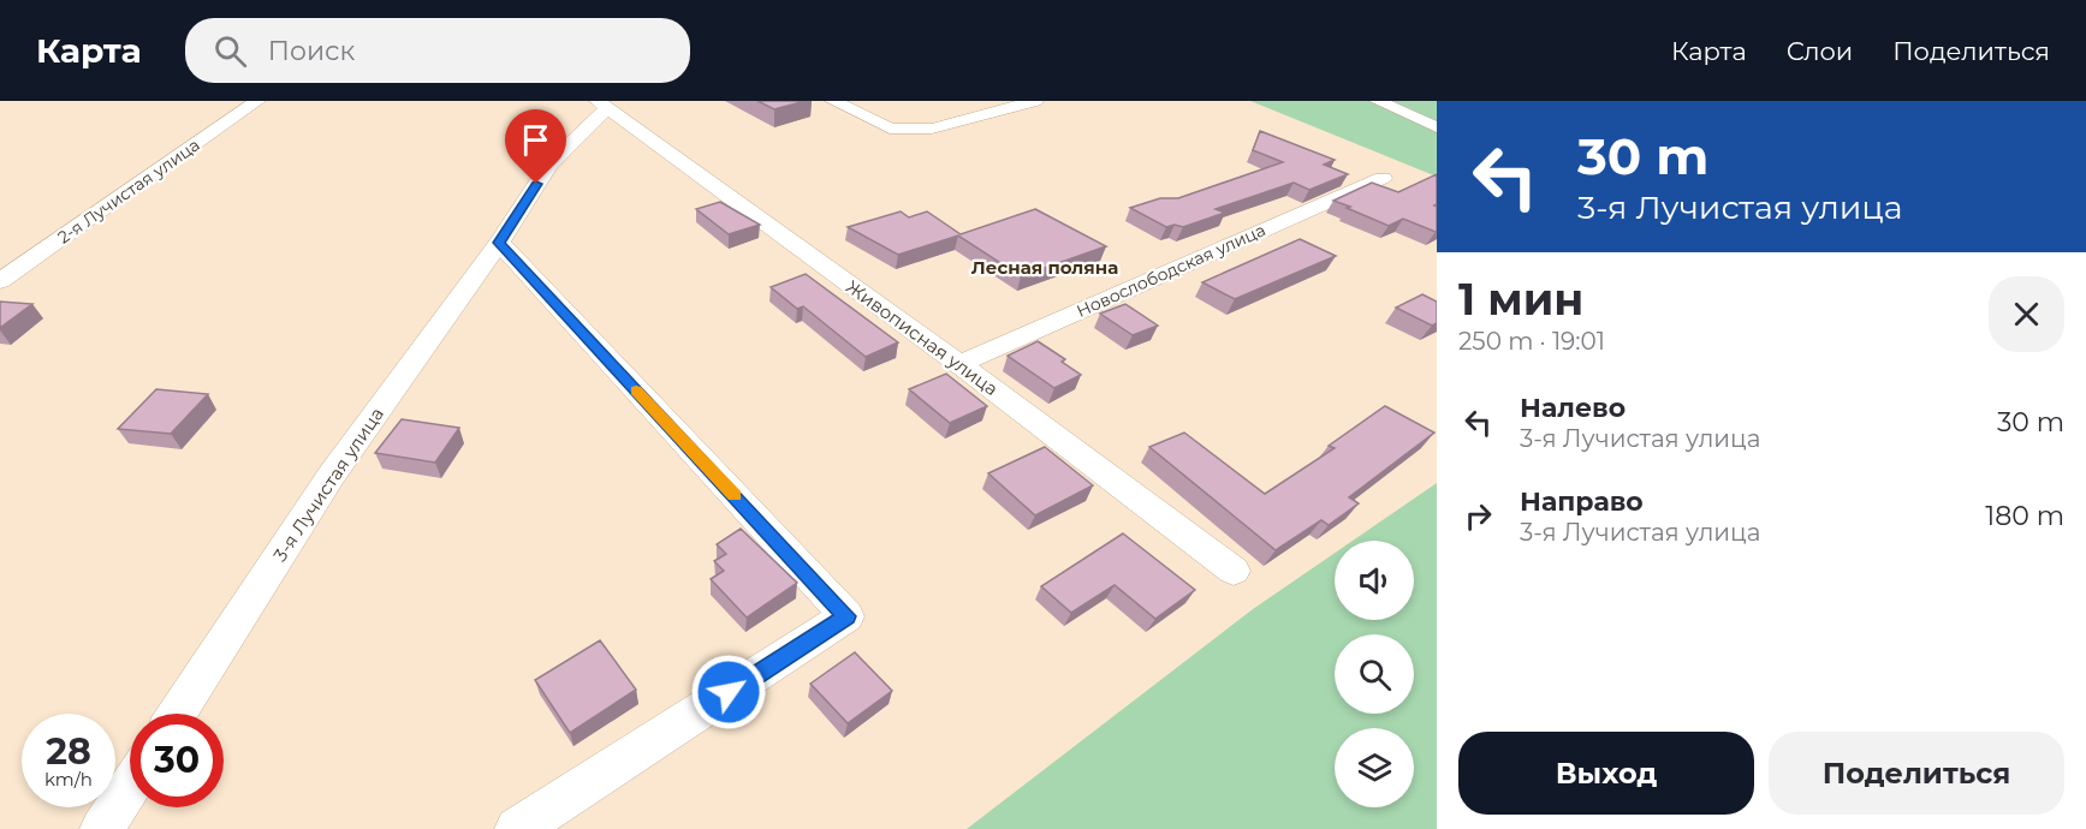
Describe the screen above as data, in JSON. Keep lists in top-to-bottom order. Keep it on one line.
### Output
{"streets":{"street":["2-я Лучистая улица","Новослободская улица","Живописная улица","3-я Лучистая улица"]},"crossings":[["Новослободская улица","Живописная улица"],["Живописная улица","3-я Лучистая улица"]],"districts":["Лесная поляна"],"page":{"header":"Карта","search":"Поиск","nav":["Карта","Слои","Поделиться"],"turn":["30 m","3-я Лучистая улица"],"heading":["1 мин","250 m · 19:01"],"list":[{"name":"Налево","note":"3-я Лучистая улица","value":"30 m"},{"name":"Направо","note":"3-я Лучистая улица","value":"180 m"}],"speed":"28 km/h","limit":"30","buttons":["Выход","Поделиться"]}}
